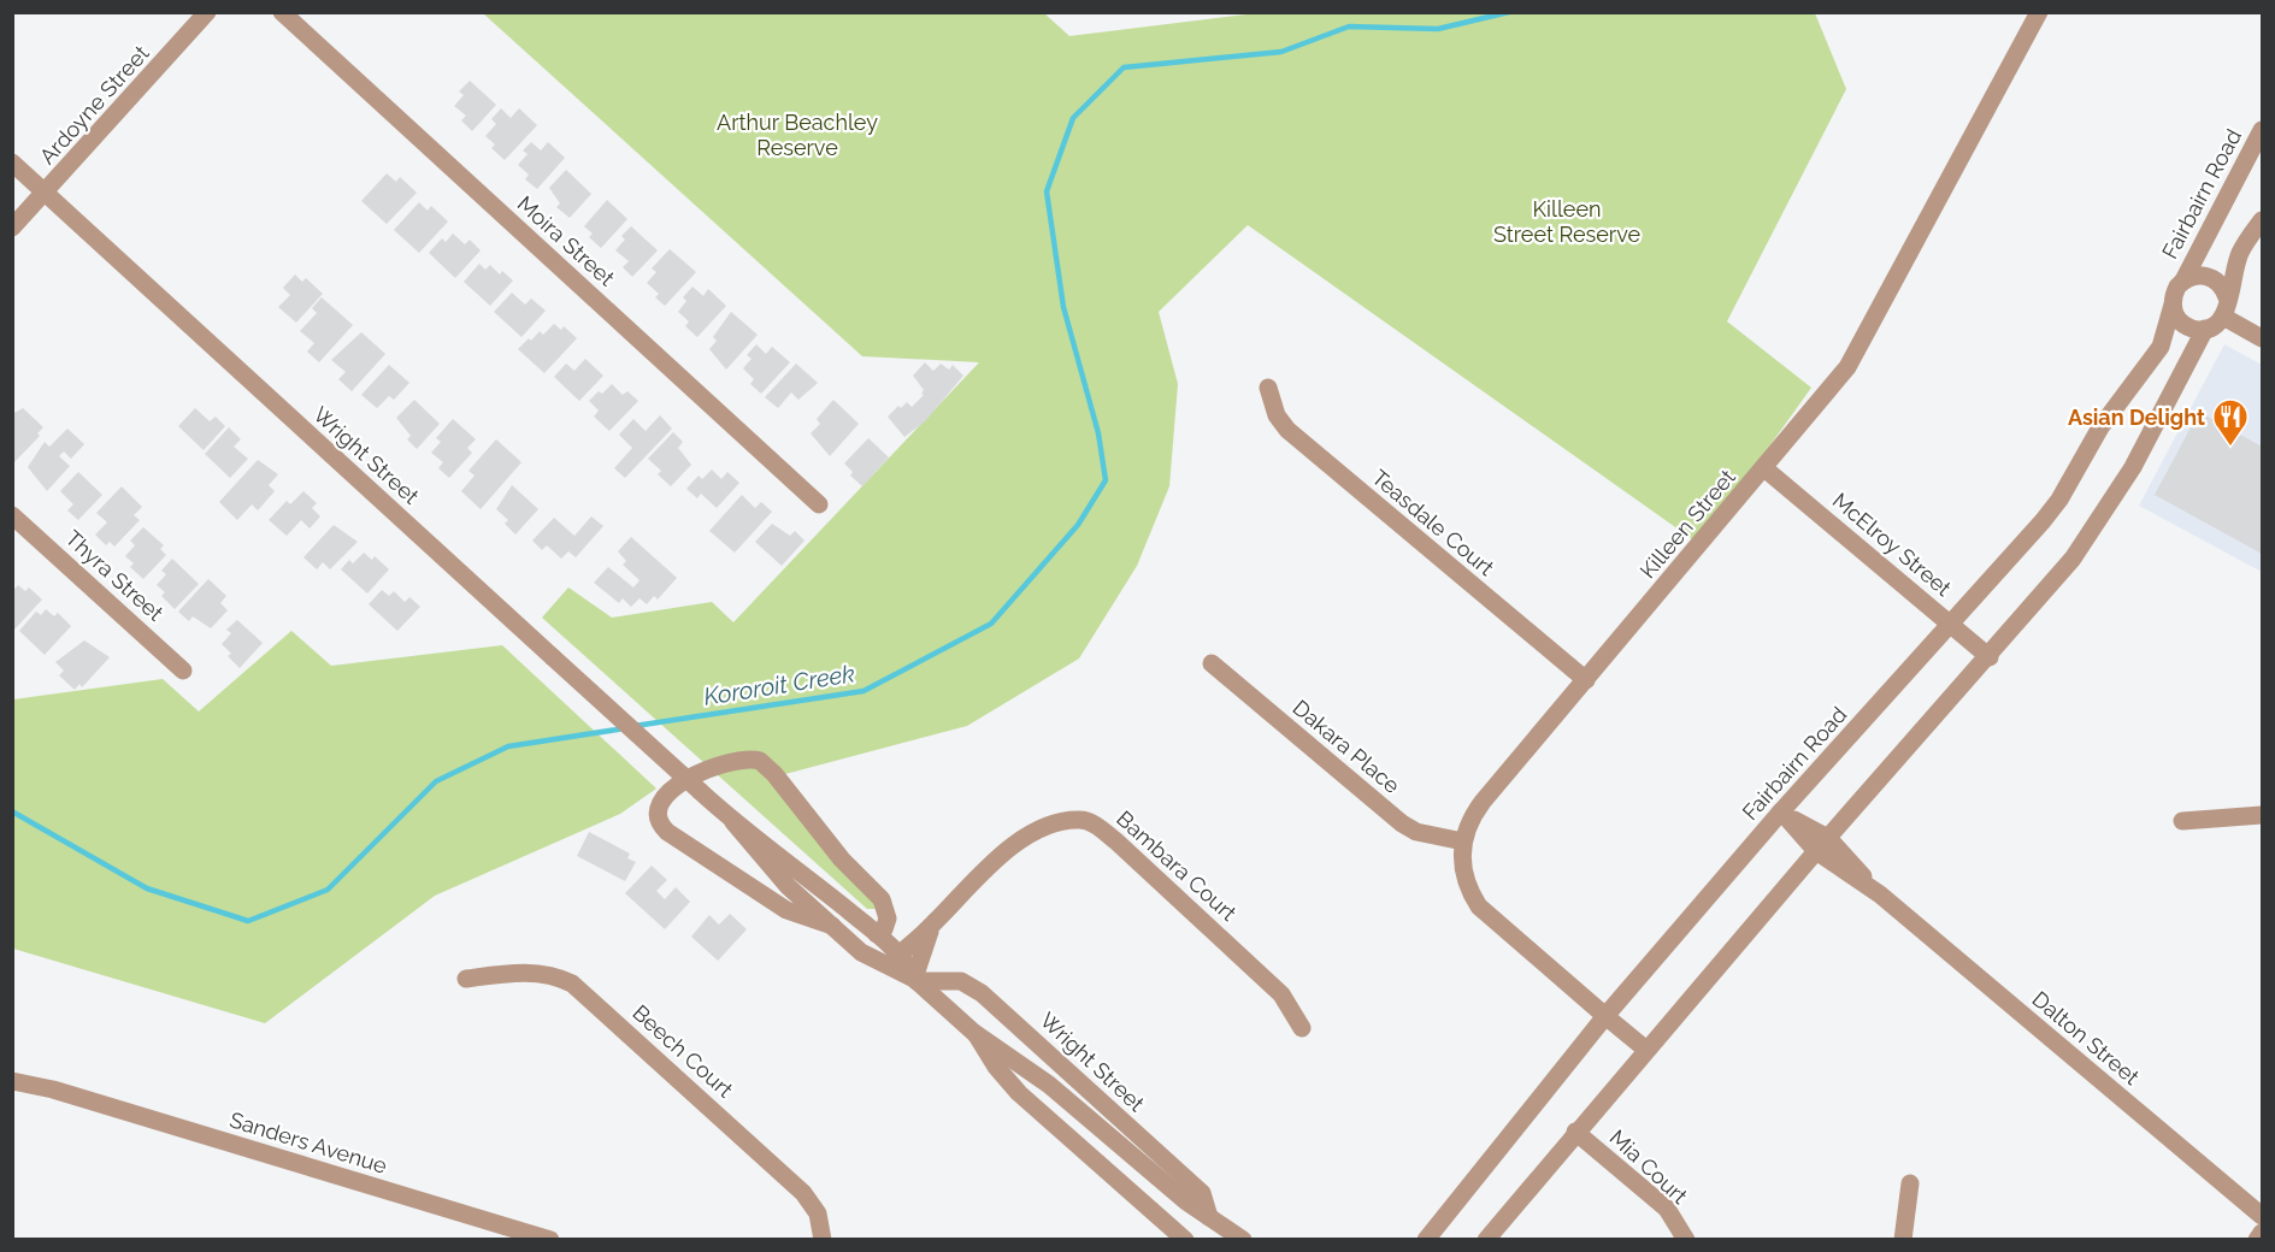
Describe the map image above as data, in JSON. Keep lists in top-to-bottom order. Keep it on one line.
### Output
{"streets":{"street":["Ardoyne Street","Fairbairn Road","Moira Street","Wright Street","Teasdale Court","Killeen Street","McElroy Street","Thyra Street","Dakara Place","Bambara Court","Dalton Street","Beech Court","Sanders Avenue","Mia Court"]},"crossings":[["Ardoyne Street","Wright Street"],["Fairbairn Road","Killeen Street"],["Fairbairn Road","McElroy Street"],["Fairbairn Road","Dalton Street"],["Wright Street","Bambara Court"],["Teasdale Court","Killeen Street"],["Killeen Street","McElroy Street"],["Killeen Street","Dakara Place"]],"water":["Kororoit Creek"],"parks":["Arthur Beachley Reserve","Killeen Street Reserve"],"places":{"restaurant":["Asian Delight"]}}
